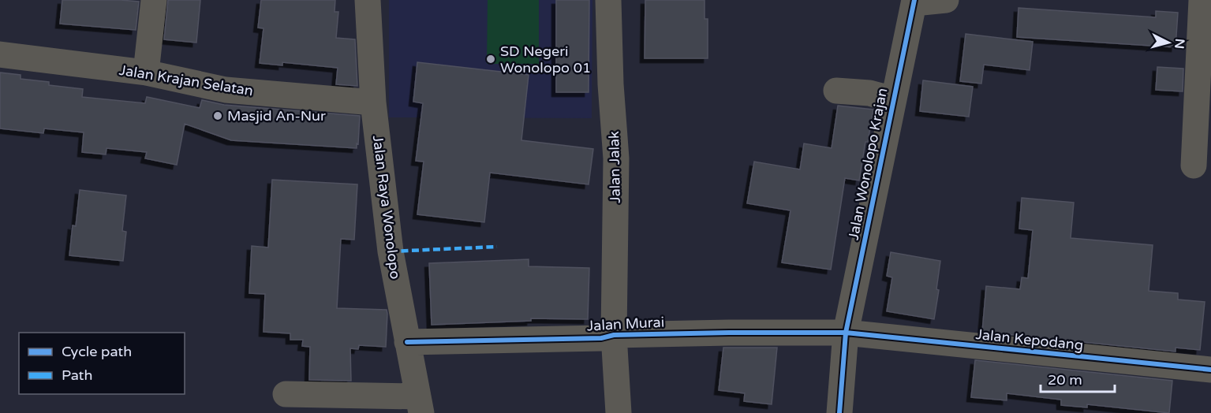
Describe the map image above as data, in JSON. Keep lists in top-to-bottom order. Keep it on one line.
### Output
{"streets":{"street":["Jalan Krajan Selatan","Jalan Wonolopo Krajan","Jalan Jalak","Jalan Raya Wonolopo","Jalan Murai","Jalan Kepodang"]},"crossings":[["Jalan Krajan Selatan","Jalan Raya Wonolopo"],["Jalan Wonolopo Krajan","Jalan Murai"],["Jalan Wonolopo Krajan","Jalan Kepodang"],["Jalan Jalak","Jalan Murai"],["Jalan Raya Wonolopo","Jalan Murai"],["Jalan Murai","Jalan Kepodang"]],"places":["SD Negeri Wonolopo 01","Masjid An-Nur"],"legend":["Cycle path","Path"],"scale_bar":"20 m","north":"right"}
